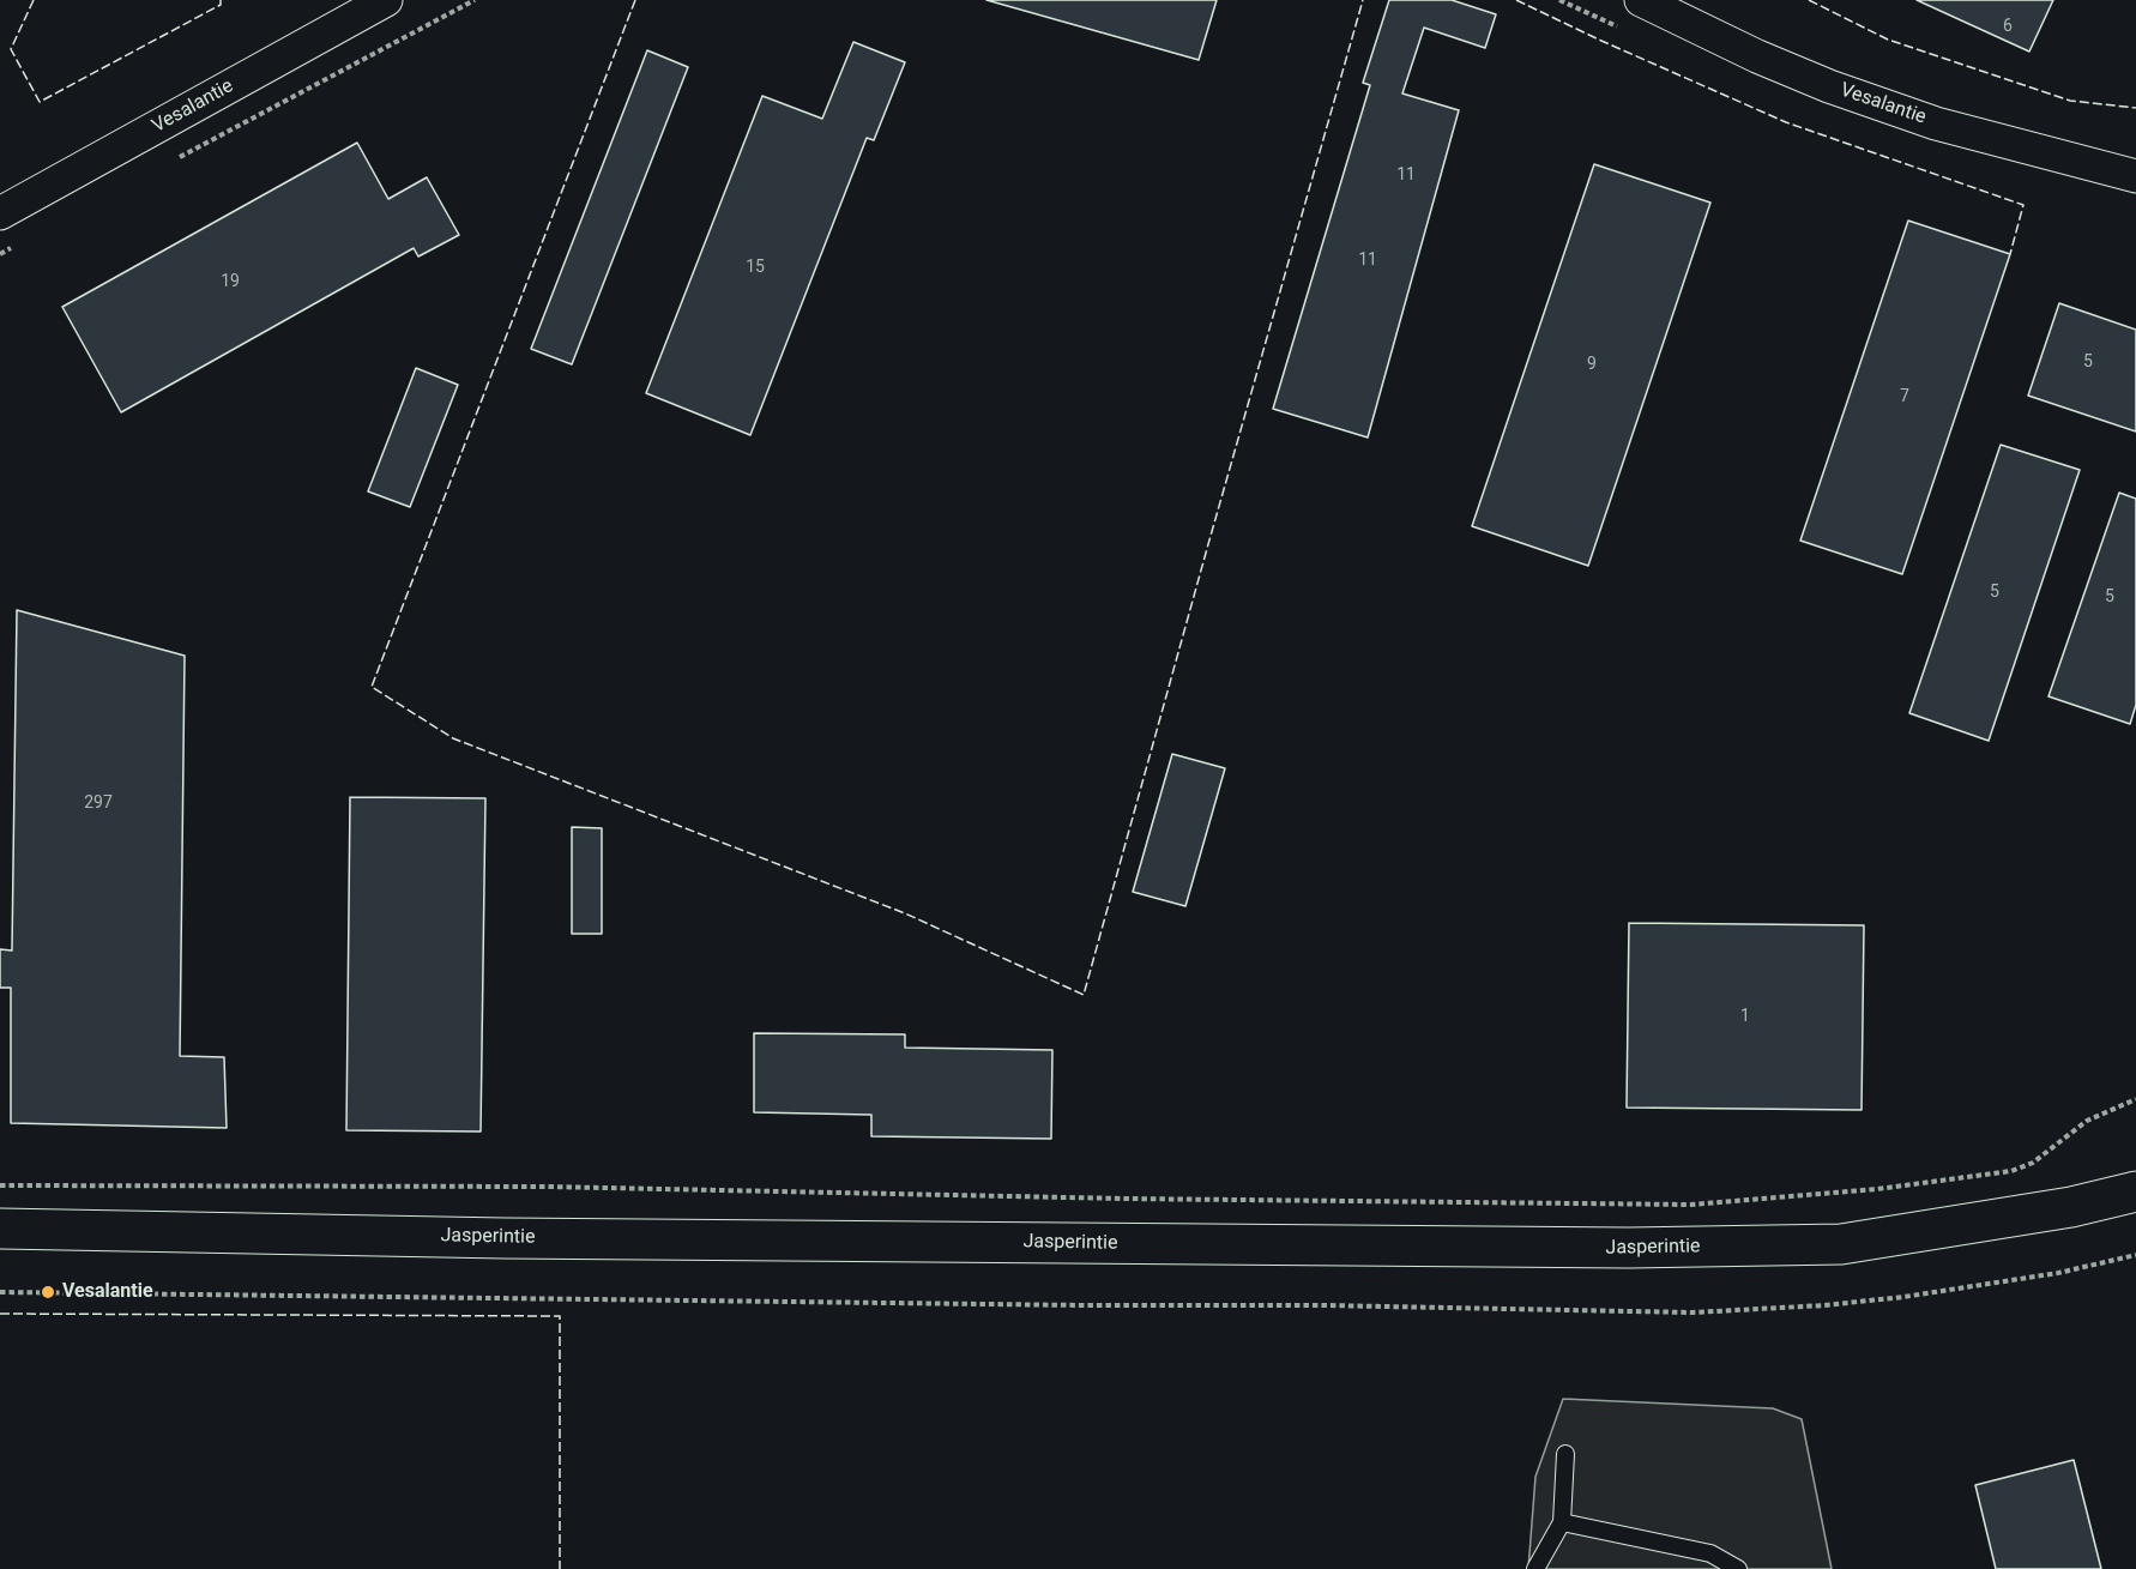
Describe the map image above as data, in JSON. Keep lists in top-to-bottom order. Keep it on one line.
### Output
{"streets":{"main road":["Jasperintie"],"street":["Vesalantie"]},"places":["Vesalantie"],"house_numbers":["6","11","11","15","19","5","9","7","5","5","297","1"]}
